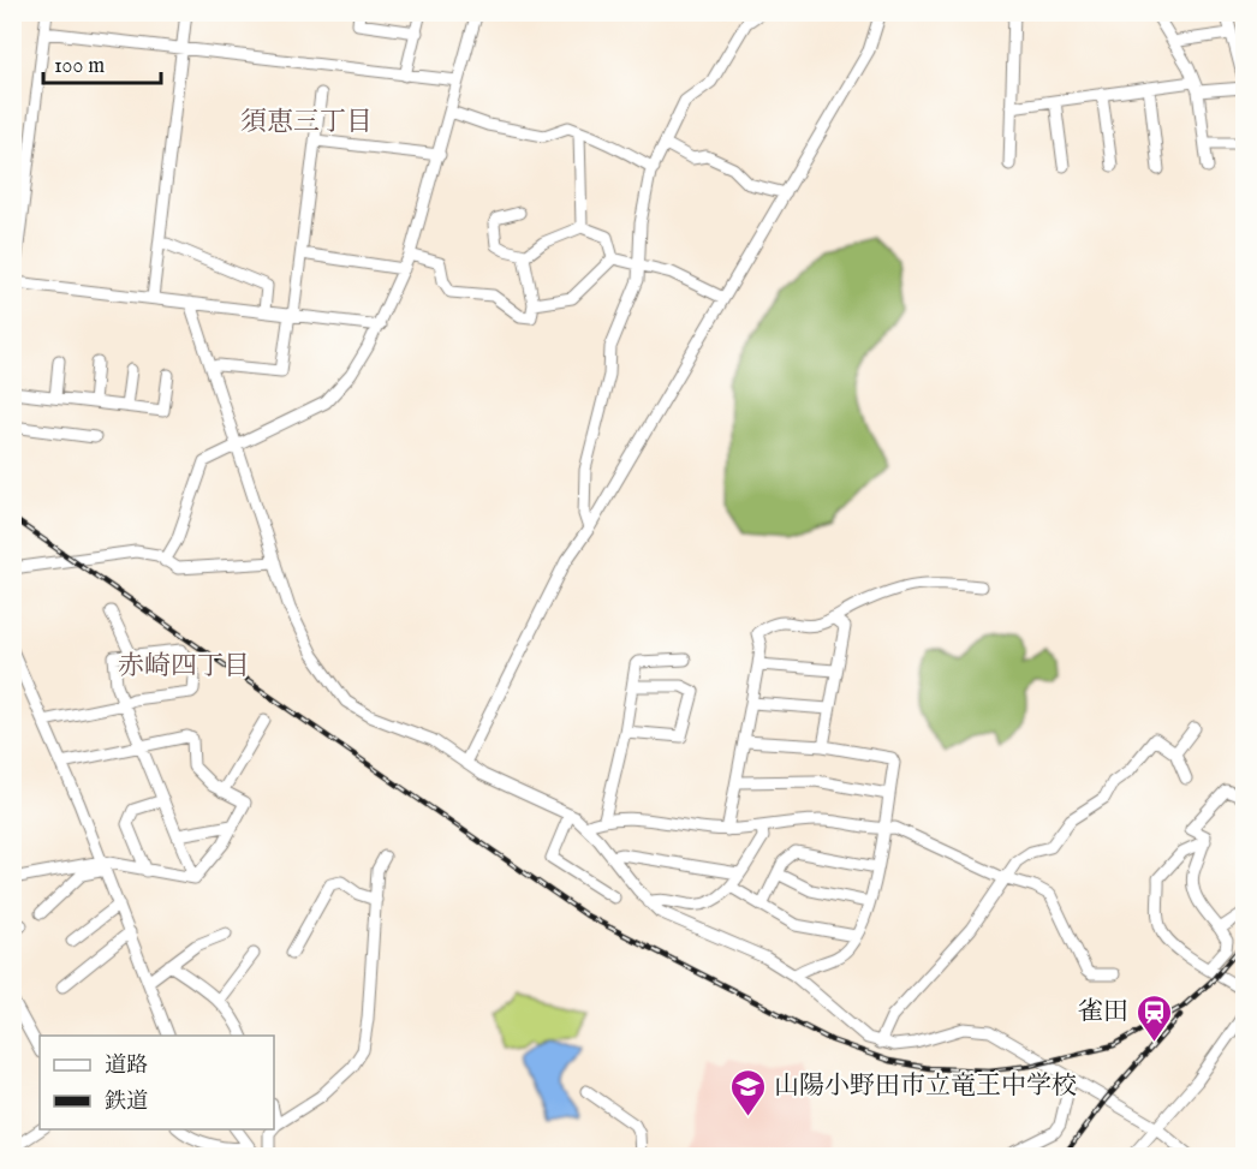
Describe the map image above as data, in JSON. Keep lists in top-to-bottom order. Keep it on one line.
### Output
{"districts":["須恵三丁目","赤崎四丁目"],"places":{"station":["雀田"],"school or university":["山陽小野田市立竜王中学校"]},"legend":["道路","鉄道"],"scale_bar":"100 m"}
